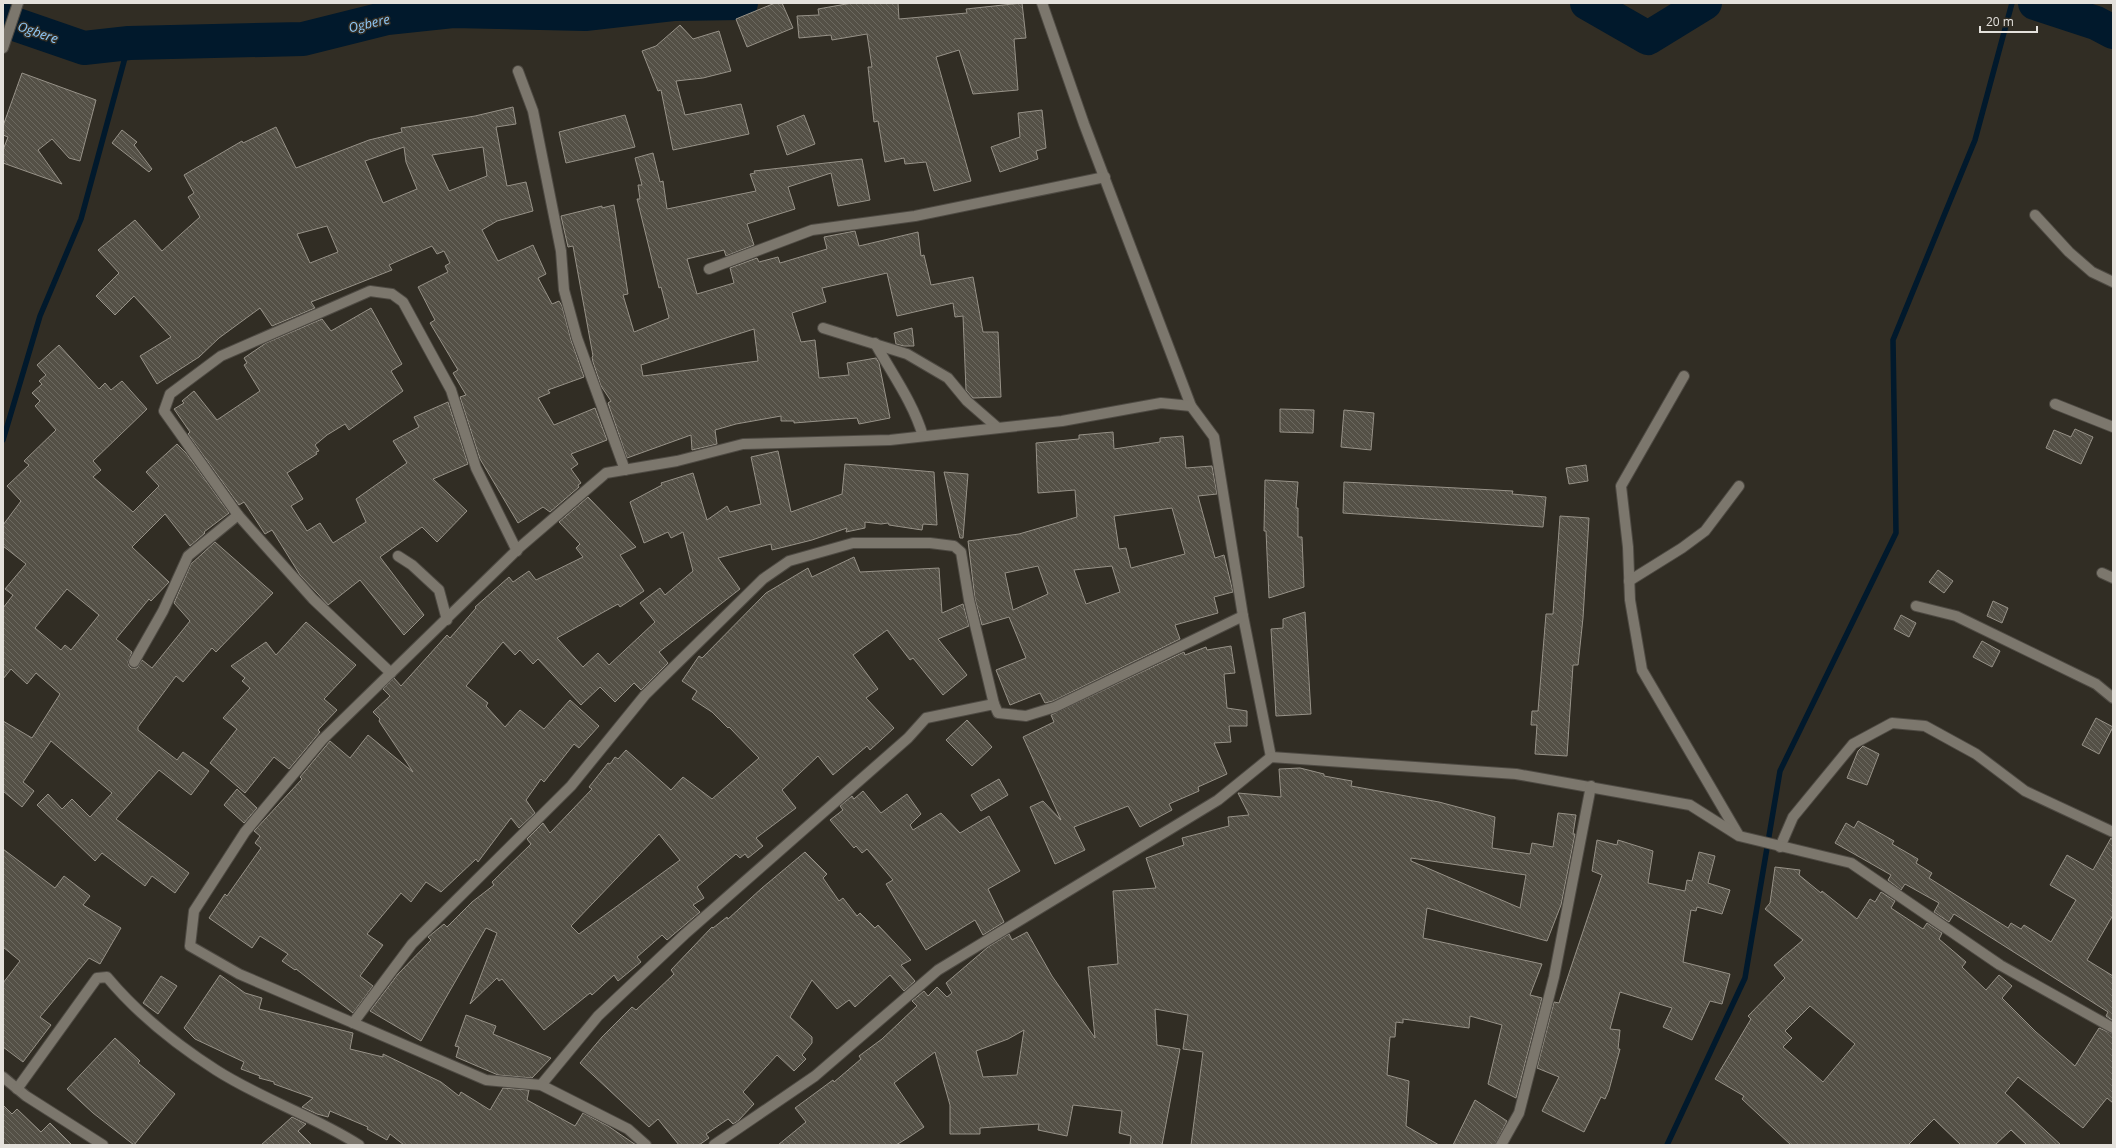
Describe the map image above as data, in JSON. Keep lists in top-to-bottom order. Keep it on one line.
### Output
{"water":["Ogbere"],"scale_bar":"20 m"}
